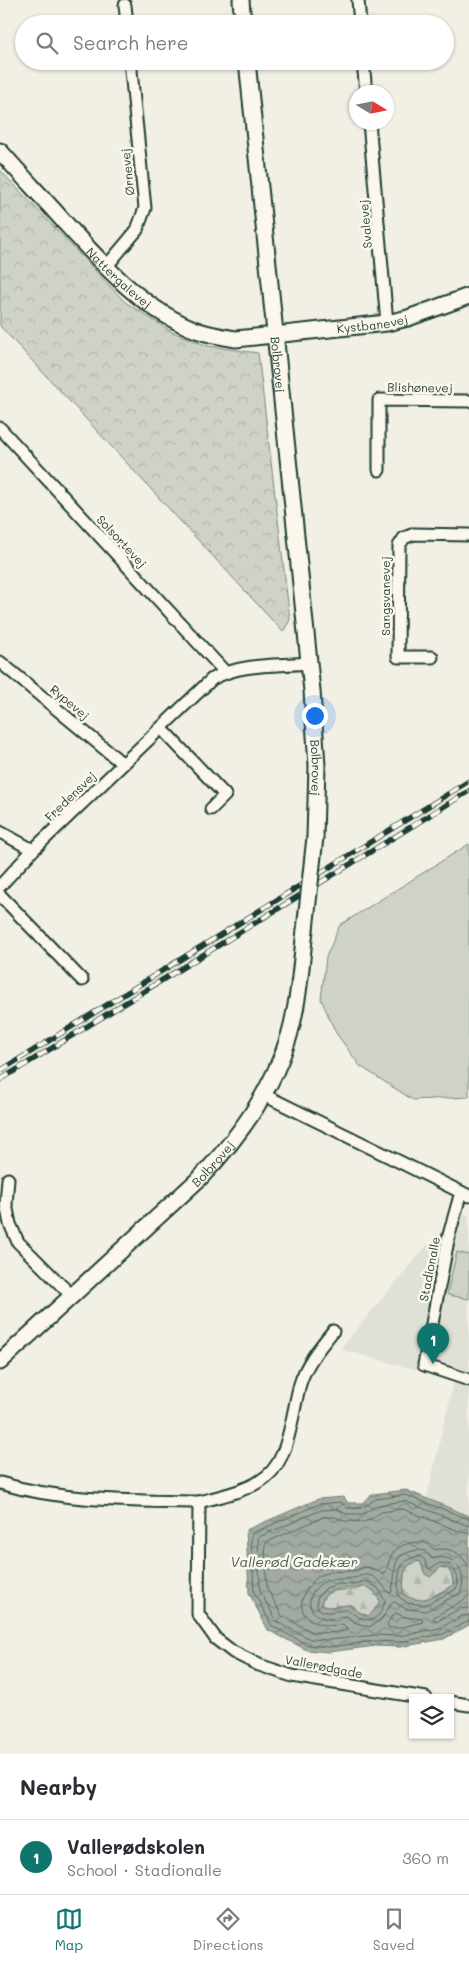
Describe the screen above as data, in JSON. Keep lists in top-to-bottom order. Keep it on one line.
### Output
{"streets":{"street":["Ørnevej","Svalevej","Nattergalevej","Kystbanevej","Bolbrovej","Blishønevej","Solsortevej","Sangsvanevej","Rypevej","Fredensvej","Stadionalle","Vallerødgade"]},"crossings":[["Ørnevej","Nattergalevej"],["Svalevej","Kystbanevej"],["Nattergalevej","Kystbanevej"],["Nattergalevej","Bolbrovej"],["Kystbanevej","Bolbrovej"],["Bolbrovej","Fredensvej"],["Bolbrovej","Stadionalle"],["Solsortevej","Fredensvej"],["Rypevej","Fredensvej"]],"water":["Vallerød Gadekær"],"north":"right","page":{"search":"Search here","pins":"1","heading":"Nearby","list":[{"mark":"1","name":"Vallerødskolen","note":"School · Stadionalle","value":"360 m"}],"nav":["Map","Directions","Saved"]}}
